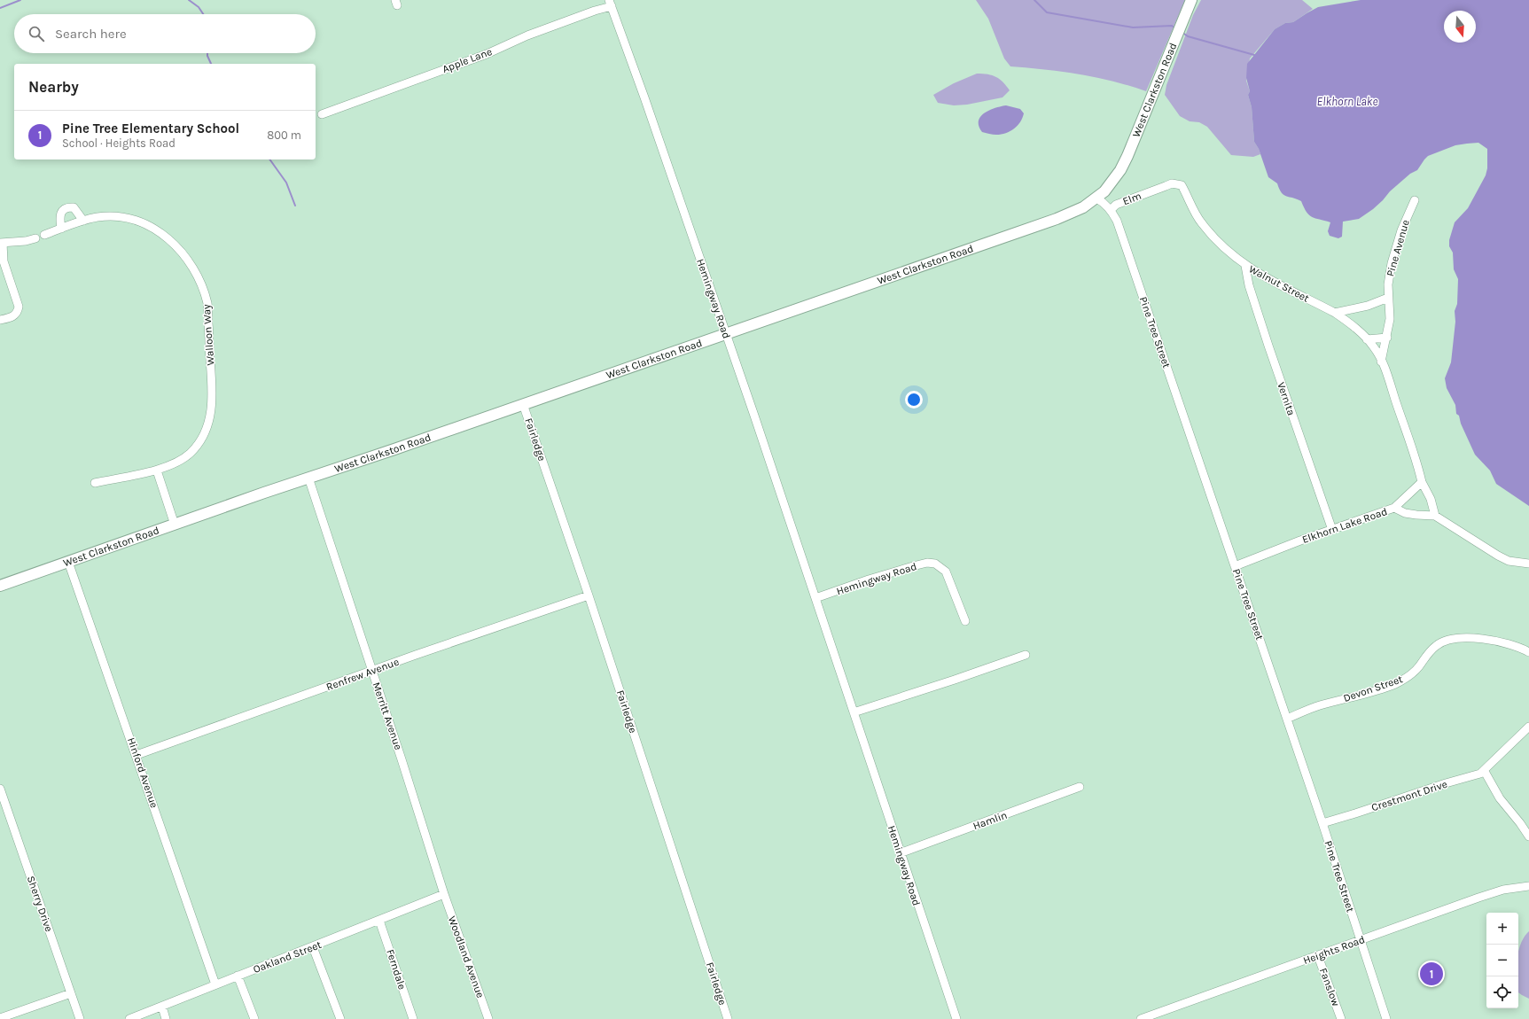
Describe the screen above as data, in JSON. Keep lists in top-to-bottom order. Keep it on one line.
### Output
{"streets":{"main road":["West Clarkston Road"],"street":["Apple Lane","Elm","Pine Avenue","Walnut Street","Hemingway Road","Pine Tree Street","Walloon Way","Vernita","Fairledge","Elkhorn Lake Road","Renfrew Avenue","Devon Street","Merritt Avenue","Hinford Avenue","Crestmont Drive","Hamlin","Sherry Drive","Heights Road","Oakland Street","Woodland Avenue","Ferndale","Fanslow"]},"crossings":[["Apple Lane","Hemingway Road"],["West Clarkston Road","Hemingway Road"],["West Clarkston Road","Pine Tree Street"],["West Clarkston Road","Fairledge"],["West Clarkston Road","Merritt Avenue"],["West Clarkston Road","Hinford Avenue"],["Elm","Walnut Street"],["Elm","Pine Tree Street"],["Walnut Street","Vernita"],["Walnut Street","Elkhorn Lake Road"],["Hemingway Road","Hamlin"],["Pine Tree Street","Elkhorn Lake Road"],["Pine Tree Street","Devon Street"],["Pine Tree Street","Crestmont Drive"],["Pine Tree Street","Heights Road"],["Vernita","Elkhorn Lake Road"],["Fairledge","Renfrew Avenue"],["Renfrew Avenue","Merritt Avenue"],["Renfrew Avenue","Hinford Avenue"],["Merritt Avenue","Oakland Street"],["Merritt Avenue","Woodland Avenue"],["Hinford Avenue","Oakland Street"],["Heights Road","Fanslow"],["Oakland Street","Woodland Avenue"],["Oakland Street","Ferndale"]],"water":["Elkhorn Lake"],"north":"bottom","page":{"search":"Search here","heading":"Nearby","list":[{"mark":"1","name":"Pine Tree Elementary School","note":"School · Heights Road","value":"800 m"}],"map_buttons":["+","−"],"pins":"1"}}
